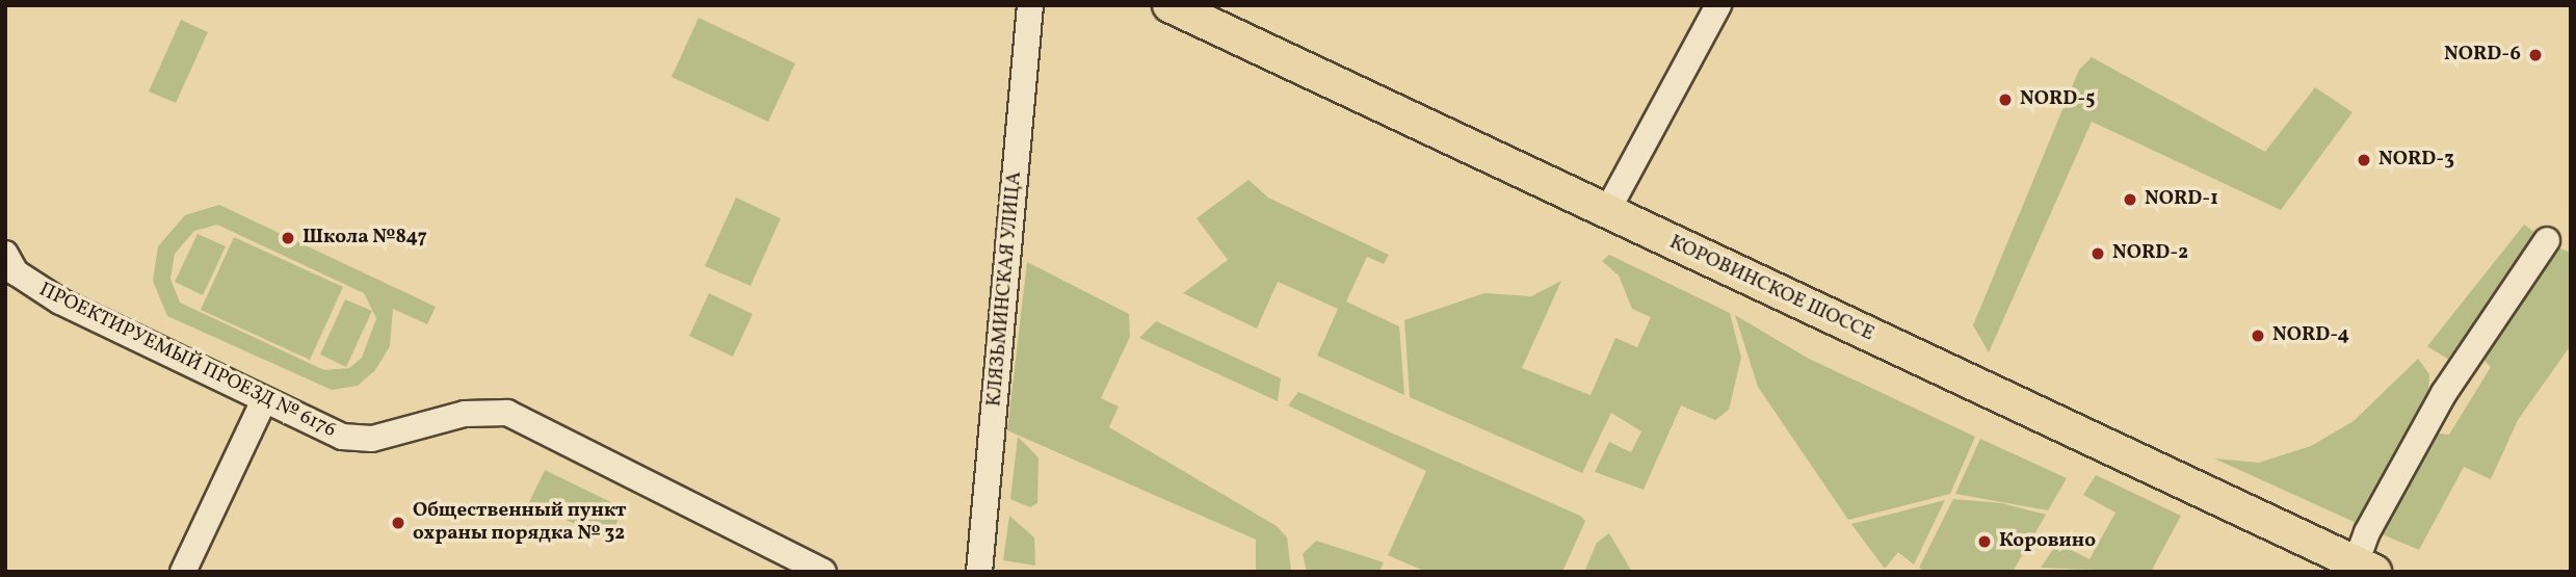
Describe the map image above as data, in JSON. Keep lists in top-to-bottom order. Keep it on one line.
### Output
{"streets":{"main road":["КОРОВИНСКОЕ ШОССЕ"],"street":["КЛЯЗЬМИНСКАЯ УЛИЦА","ПРОЕКТИРУЕМЫЙ ПРОЕЗД № 6176"]},"places":["NORD-6","NORD-5","NORD-3","NORD-1","Школа №847","NORD-2","NORD-4","Общественный пункт охраны порядка № 32","Коровино"]}
